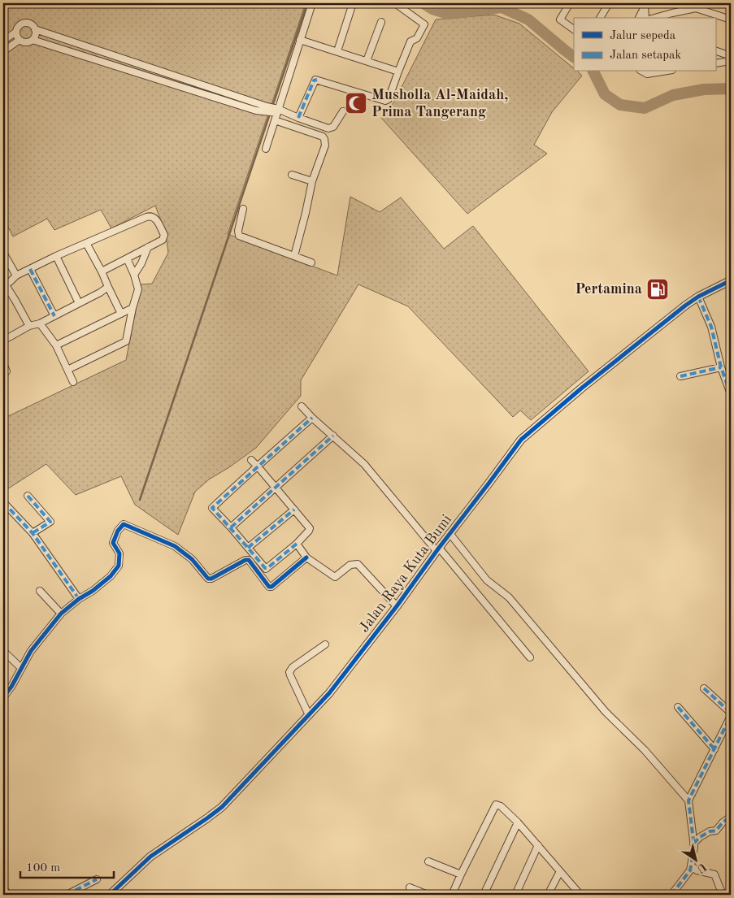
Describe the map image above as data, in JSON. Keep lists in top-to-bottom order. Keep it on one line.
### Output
{"streets":{"street":["Jalan Raya Kuta Bumi"]},"places":{"mosque":["Musholla Al-Maidah, Prima Tangerang"],"fuel station":["Pertamina"]},"legend":["Jalur sepeda","Jalan setapak"],"scale_bar":"100 m","north":"bottom right"}
